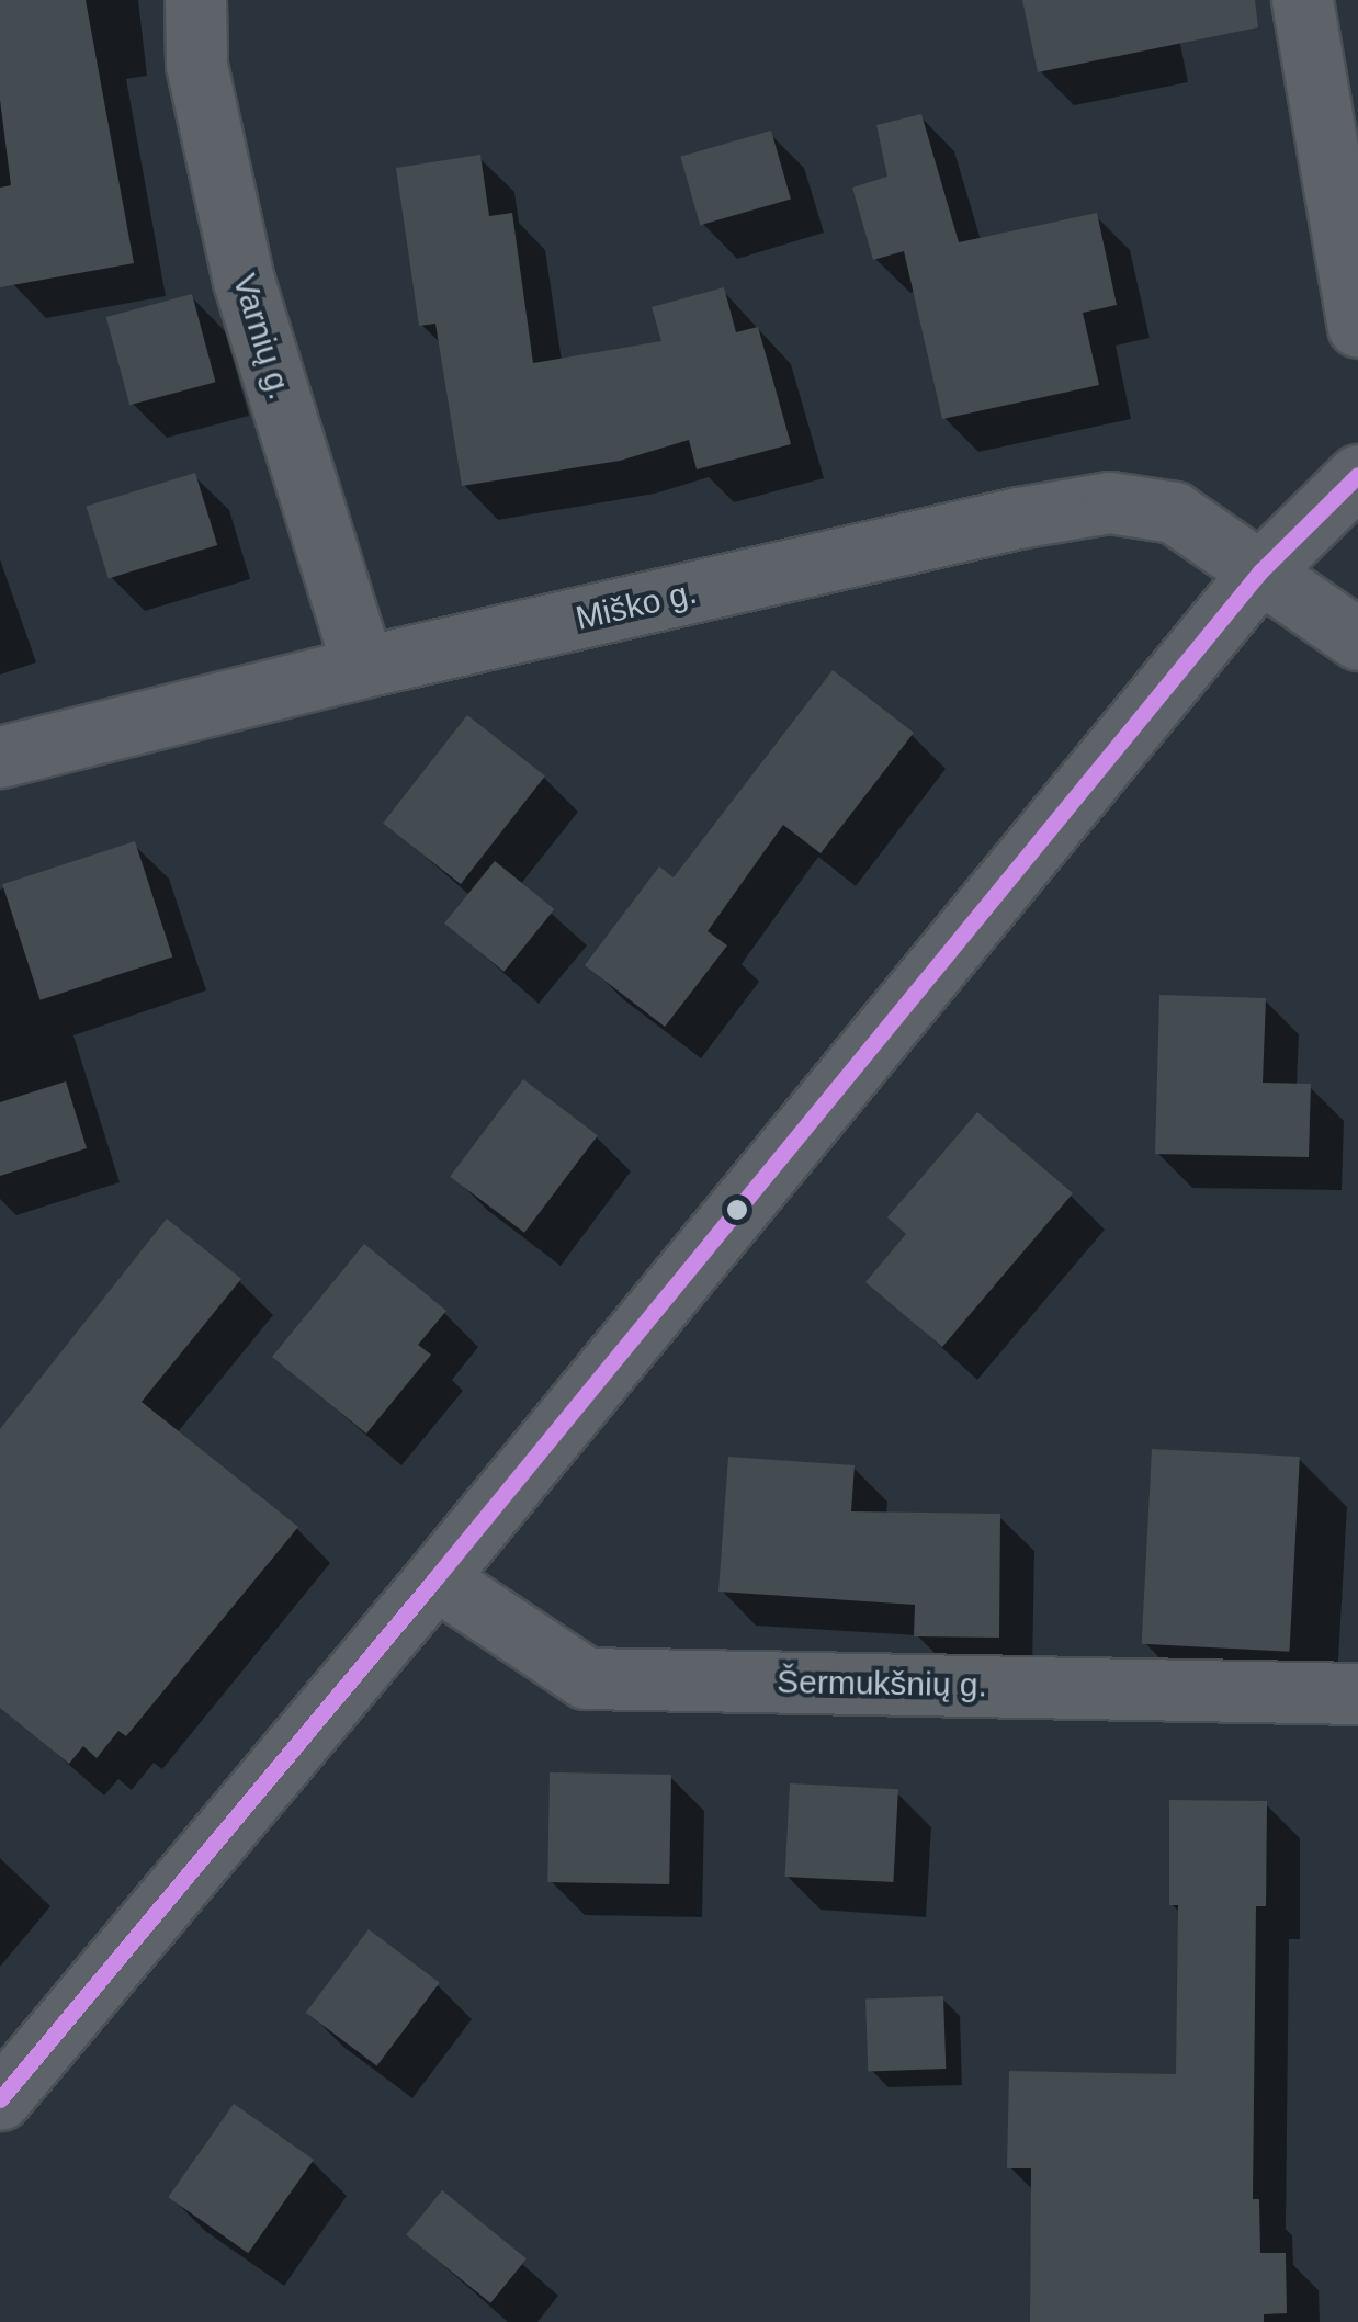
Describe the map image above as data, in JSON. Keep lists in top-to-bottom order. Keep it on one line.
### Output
{"streets":{"street":["Varnių g.","Miško g.","Šermukšnių g."]},"crossings":[["Varnių g.","Miško g."]]}
